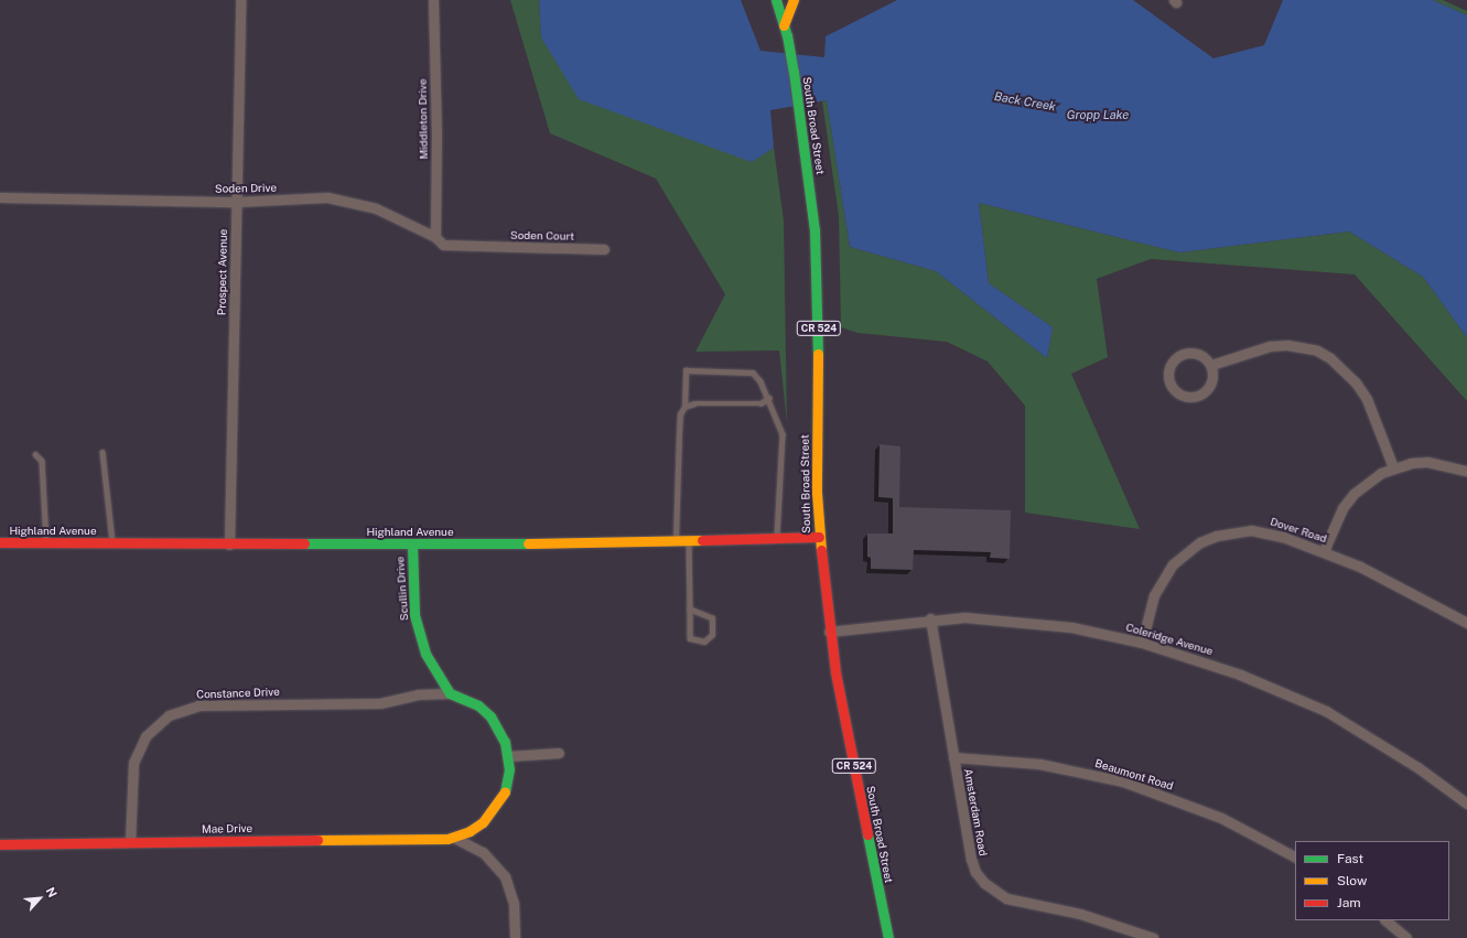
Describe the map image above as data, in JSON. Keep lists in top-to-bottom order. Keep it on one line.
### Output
{"streets":{"street":["Middleton Drive","South Broad Street","Soden Drive","Soden Court","Prospect Avenue","CR 524","Dover Road","Highland Avenue","Scullin Drive","Coleridge Avenue","Constance Drive","Beaumont Road","Amsterdam Road","Mae Drive"]},"crossings":[["Middleton Drive","Soden Drive"],["South Broad Street","Highland Avenue"],["South Broad Street","Coleridge Avenue"],["Soden Drive","Soden Court"],["Soden Drive","Prospect Avenue"],["Prospect Avenue","Highland Avenue"],["Dover Road","Coleridge Avenue"],["Highland Avenue","Scullin Drive"],["Scullin Drive","Constance Drive"],["Coleridge Avenue","Amsterdam Road"],["Constance Drive","Mae Drive"],["Beaumont Road","Amsterdam Road"]],"water":["Back Creek","Gropp Lake"],"legend":["Fast","Slow","Jam"],"north":"top right"}
